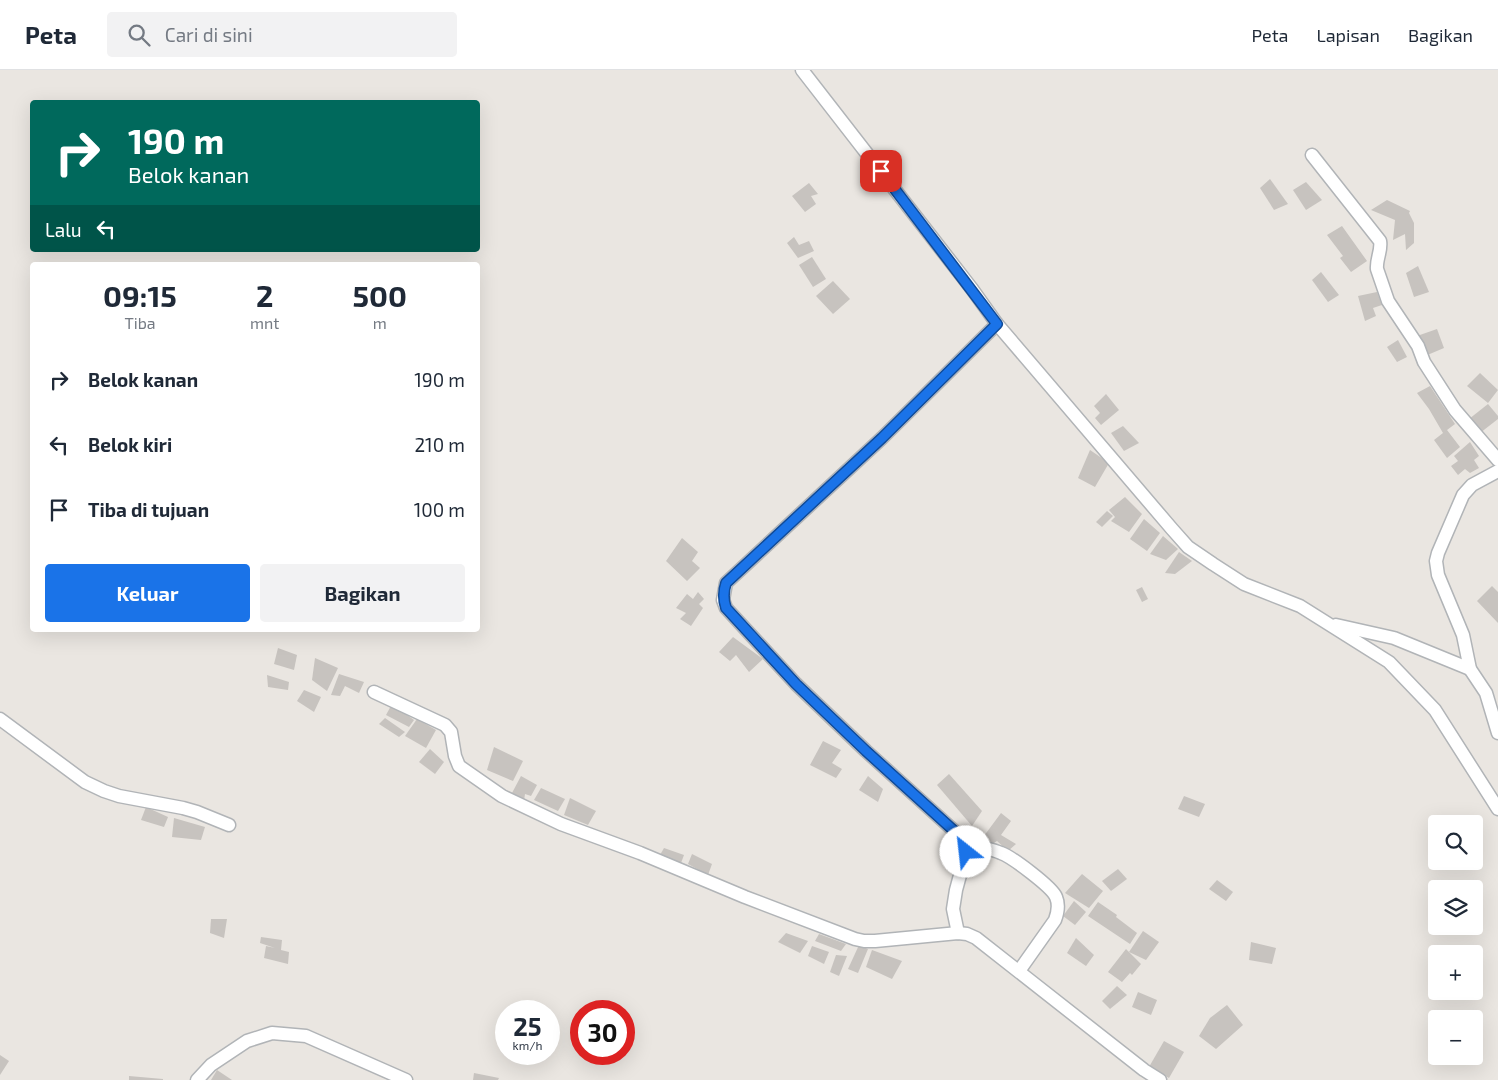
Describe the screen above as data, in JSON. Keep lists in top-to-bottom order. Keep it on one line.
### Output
{"page":{"header":"Peta","search":"Cari di sini","nav":["Peta","Lapisan","Bagikan"],"turn":["190 m","Belok kanan"],"then":"Lalu","eta":["09:15","Tiba","2","mnt","500","m"],"list":[{"name":"Belok kanan","value":"190 m"},{"name":"Belok kiri","value":"210 m"},{"name":"Tiba di tujuan","value":"100 m"}],"buttons":["Keluar","Bagikan"],"map_buttons":["+","−"],"speed":"25 km/h","limit":"30"}}
